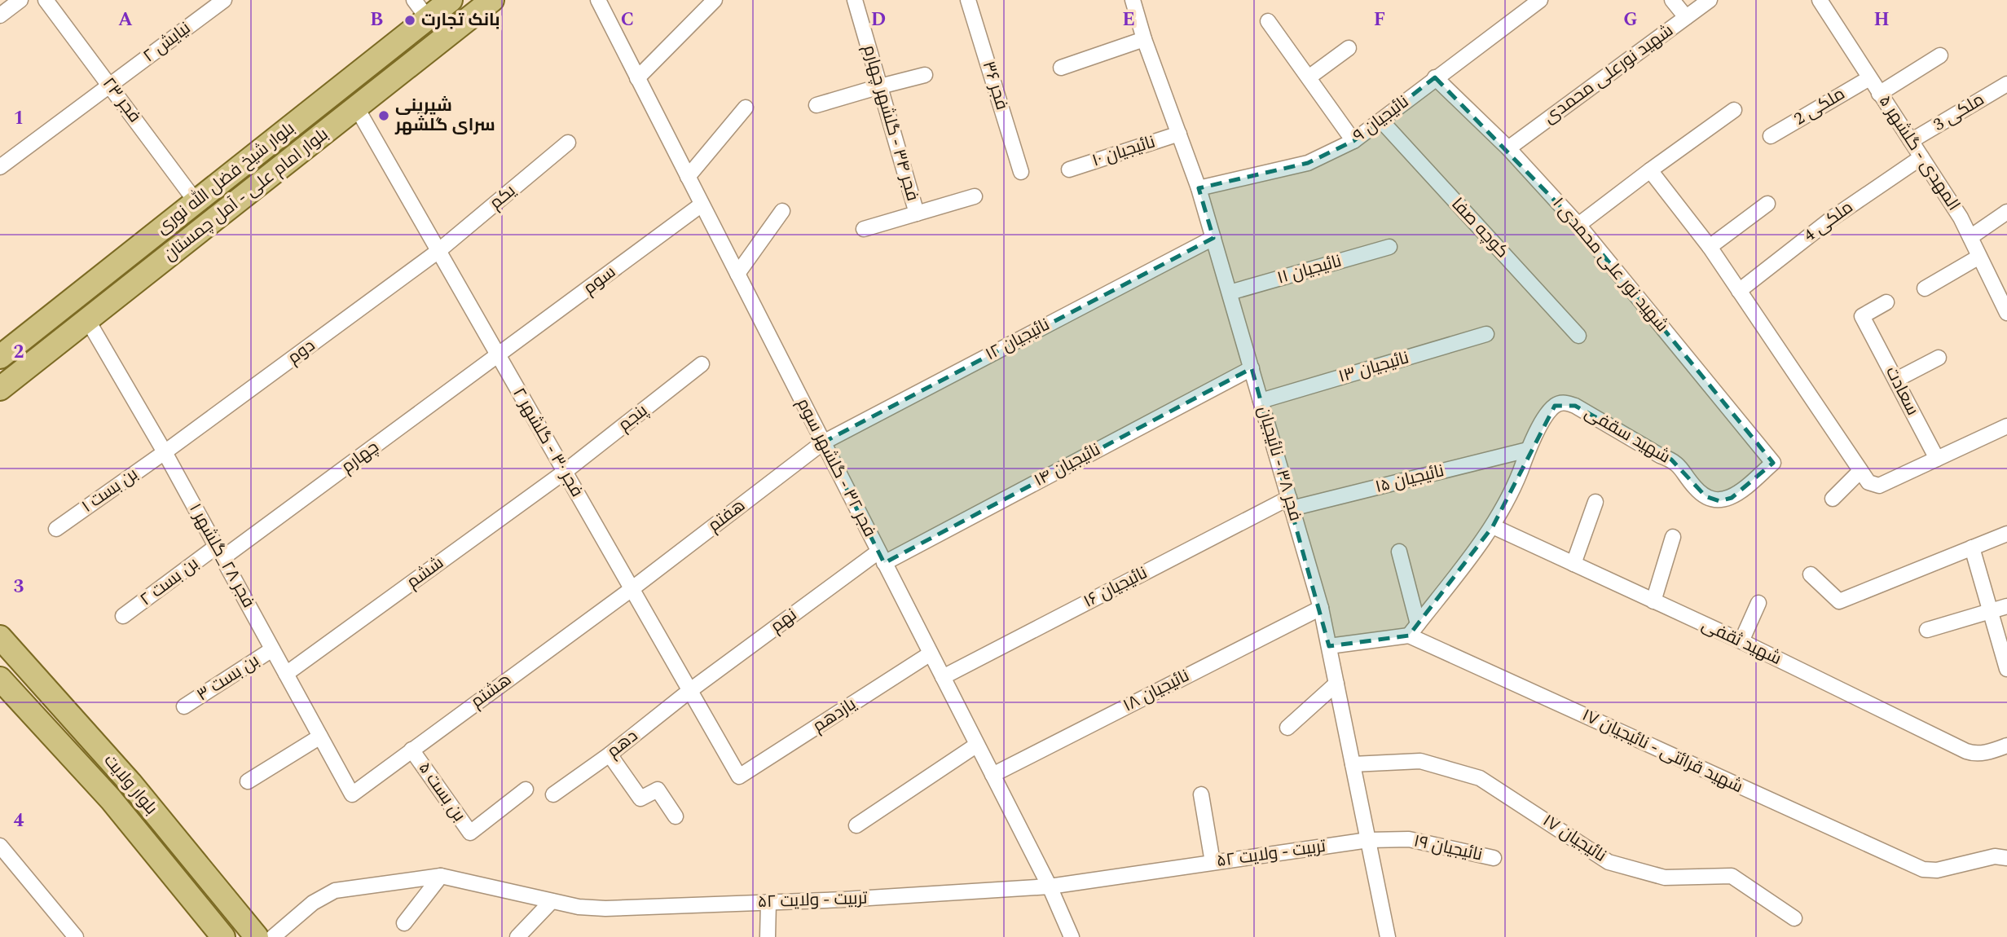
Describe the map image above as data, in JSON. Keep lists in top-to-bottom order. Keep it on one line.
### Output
{"streets":{"main road":["بلوار شیخ فضل الله نوری","بلوار امام علی - آمل چمستان","بلوار ولایت"],"street":["نیایش ۲","شهید نورعلی محمدی","فجر ۳۶","فجر ۲۳","ملکی 2","ملکی 3","نائیجیان ۹","فجر ۳۴ - گلشهر چهارم","نائیجیان ۱۰","المهدی - گلشهر ۵","یکم","ملکی 4","کوچه صفا","شهید نور علی محمدی ۱","نائیجیان ۱۱","سوم","نائیجیان ۱۲","دوم","نائیجیان ۱۳","سعادت","پنجم","شهید سقفی","فجر ۳۰ - گلشهر ۲","چهارم","فجر ۳۸ - نائیجیان","نائیجیان ۱۴","فجر ۳۲ - گلشهر سوم","نائیجیان ۱۵","بن بست ۱","هفتم","فجر ۲۸_گلشهر ۱","ششم","بن بست ۲","نائیجیان ۱۶","نهم","شهید ثقفی","بن بست ۳","هشتم","نائیجیان ۱۸","یازدهم","دهم","شهید قرائتی - نائیجیان ۱۷","بن بست ۵","نائیجیان ۱۷","نائیجیان ۱۹","تربیت - ولایت ۵۲"]},"crossings":[["نیایش ۲","فجر ۲۳"],["شهید نورعلی محمدی","شهید نور علی محمدی ۱"],["فجر ۲۳","بلوار شیخ فضل الله نوری"],["ملکی 2","المهدی - گلشهر ۵"],["ملکی 3","المهدی - گلشهر ۵"],["نائیجیان ۹","کوچه صفا"],["نائیجیان ۹","شهید نور علی محمدی ۱"],["نائیجیان ۹","فجر ۳۸ - نائیجیان"],["نائیجیان ۱۰","فجر ۳۸ - نائیجیان"],["المهدی - گلشهر ۵","ملکی 4"],["بلوار امام علی - آمل چمستان","فجر ۳۰ - گلشهر ۲"],["بلوار امام علی - آمل چمستان","فجر ۲۸_گلشهر ۱"],["یکم","دوم"],["یکم","فجر ۳۰ - گلشهر ۲"],["شهید نور علی محمدی ۱","شهید سقفی"],["نائیجیان ۱۱","فجر ۳۸ - نائیجیان"],["سوم","فجر ۳۰ - گلشهر ۲"],["سوم","چهارم"],["سوم","فجر ۳۲ - گلشهر سوم"],["نائیجیان ۱۲","فجر ۳۸ - نائیجیان"],["نائیجیان ۱۲","فجر ۳۲ - گلشهر سوم"],["نائیجیان ۱۲","هفتم"],["دوم","فجر ۳۰ - گلشهر ۲"],["دوم","بن بست ۱"],["دوم","فجر ۲۸_گلشهر ۱"],["نائیجیان ۱۳","فجر ۳۸ - نائیجیان"],["پنجم","فجر ۳۰ - گلشهر ۲"],["پنجم","ششم"],["شهید سقفی","نائیجیان ۱۵"],["شهید سقفی","شهید ثقفی"],["شهید سقفی","شهید قرائتی - نائیجیان ۱۷"],["فجر ۳۰ - گلشهر ۲","چهارم"],["فجر ۳۰ - گلشهر ۲","هفتم"],["فجر ۳۰ - گلشهر ۲","ششم"],["فجر ۳۰ - گلشهر ۲","نهم"],["فجر ۳۰ - گلشهر ۲","هشتم"],["فجر ۳۰ - گلشهر ۲","یازدهم"],["فجر ۳۰ - گلشهر ۲","دهم"],["چهارم","فجر ۲۸_گلشهر ۱"],["چهارم","بن بست ۲"],["فجر ۳۸ - نائیجیان","نائیجیان ۱۴"],["فجر ۳۸ - نائیجیان","نائیجیان ۱۵"],["فجر ۳۸ - نائیجیان","نائیجیان ۱۶"],["فجر ۳۸ - نائیجیان","نائیجیان ۱۸"],["فجر ۳۸ - نائیجیان","نائیجیان ۱۷"],["فجر ۳۸ - نائیجیان","نائیجیان ۱۹"],["فجر ۳۸ - نائیجیان","تربیت - ولایت ۵۲"],["نائیجیان ۱۴","فجر ۳۲ - گلشهر سوم"],["نائیجیان ۱۴","نهم"],["فجر ۳۲ - گلشهر سوم","هفتم"],["فجر ۳۲ - گلشهر سوم","نائیجیان ۱۶"],["فجر ۳۲ - گلشهر سوم","نهم"],["فجر ۳۲ - گلشهر سوم","نائیجیان ۱۸"],["فجر ۳۲ - گلشهر سوم","یازدهم"],["فجر ۳۲ - گلشهر سوم","تربیت - ولایت ۵۲"],["نائیجیان ۱۵","نائیجیان ۱۶"],["بن بست ۱","فجر ۲۸_گلشهر ۱"],["هفتم","هشتم"],["فجر ۲۸_گلشهر ۱","ششم"],["فجر ۲۸_گلشهر ۱","بن بست ۲"],["فجر ۲۸_گلشهر ۱","بن بست ۳"],["فجر ۲۸_گلشهر ۱","هشتم"],["نهم","دهم"],["هشتم","بن بست ۵"],["نائیجیان ۱۹","تربیت - ولایت ۵۲"]],"places":["بانک تجارت","شیرینی سرای گلشهر"],"grid":{"columns":["A","B","C","D","E","F","G","H"],"rows":["1","2","3","4"]}}
